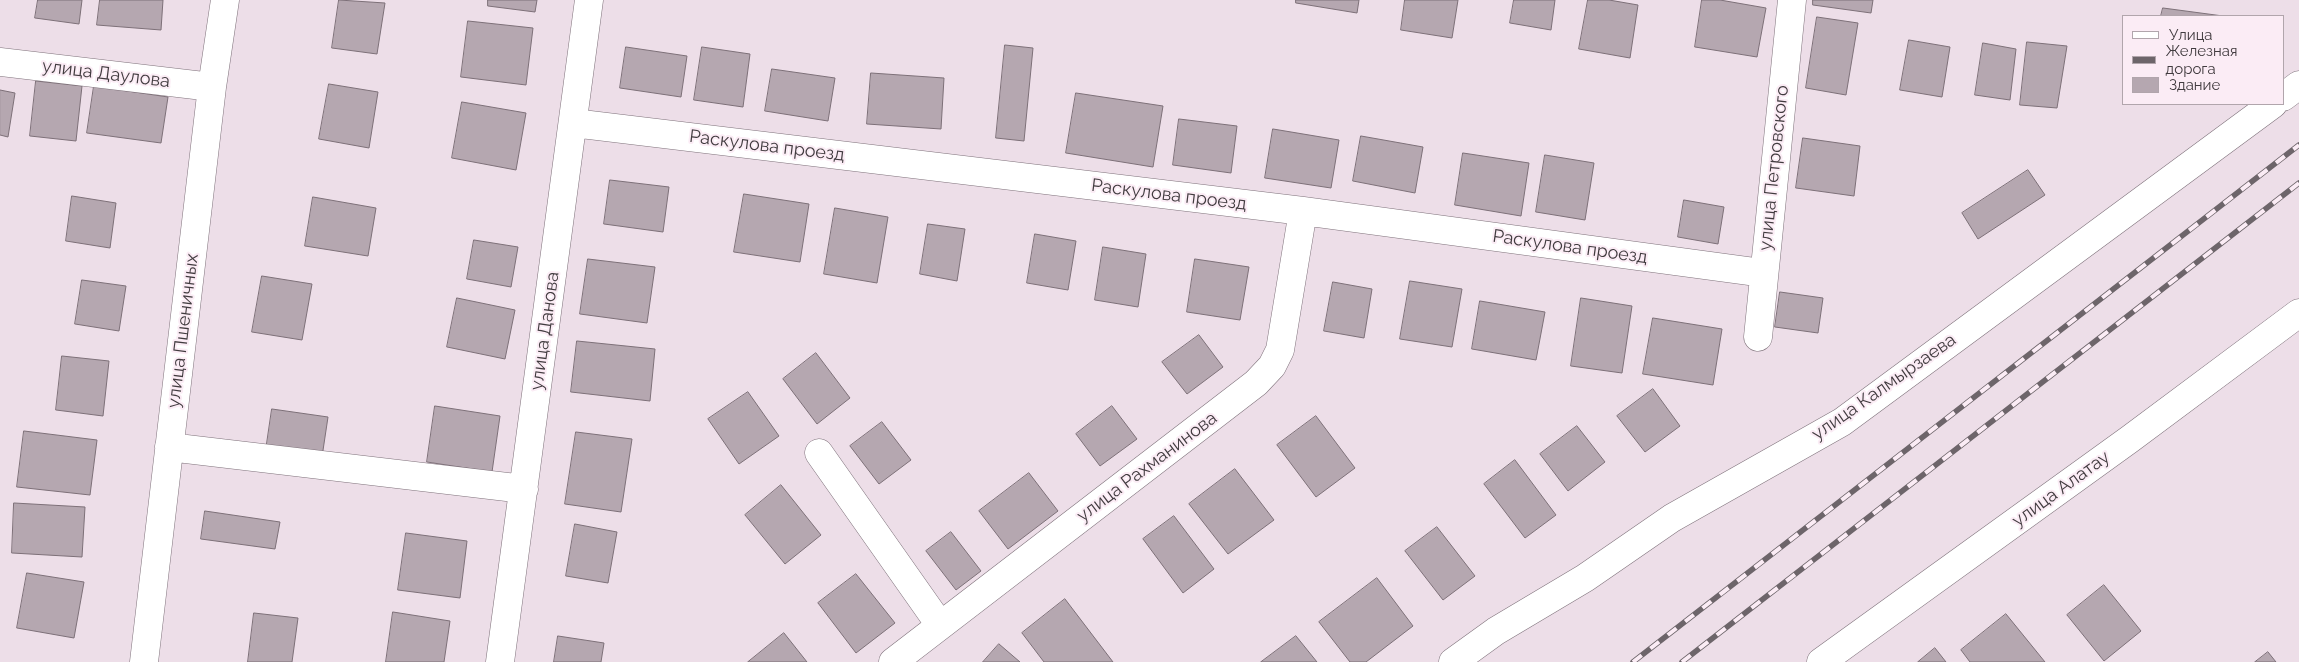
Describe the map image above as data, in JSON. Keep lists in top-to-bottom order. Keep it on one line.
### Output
{"streets":{"street":["улица Даулова","Раскулова проезд","улица Петровского","улица Пшеничных","улица Данова","улица Калмырзаева","улица Рахманинова","улица Алатау"]},"crossings":[["улица Даулова","улица Пшеничных"],["Раскулова проезд","улица Петровского"],["Раскулова проезд","улица Данова"],["Раскулова проезд","улица Рахманинова"]],"legend":["Улица","Железная дорога","Здание"]}
